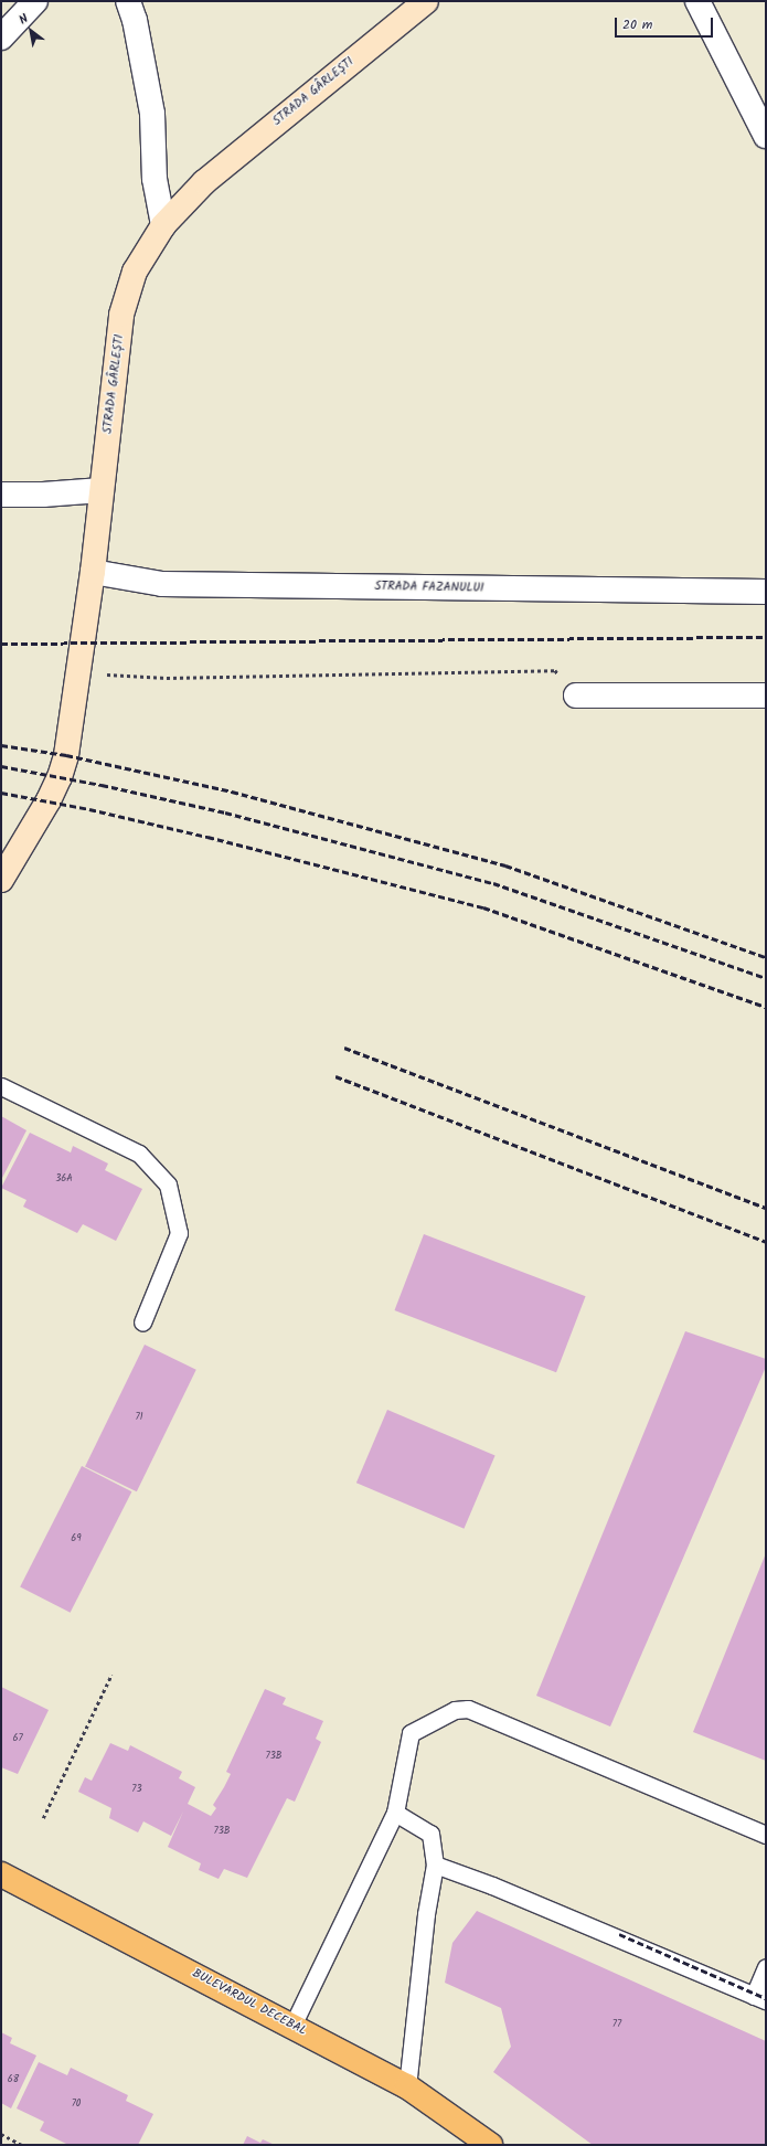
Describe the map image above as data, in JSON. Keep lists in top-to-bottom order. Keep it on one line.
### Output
{"streets":{"main road":["BULEVARDUL DECEBAL"],"street":["STRADA GÂRLEȘTI","STRADA FAZANULUI"]},"crossings":[["STRADA GÂRLEȘTI","STRADA FAZANULUI"]],"house_numbers":["36A","71","69","67","73B","73","73B","77","68","70"],"scale_bar":"20 m","north":"top left"}
